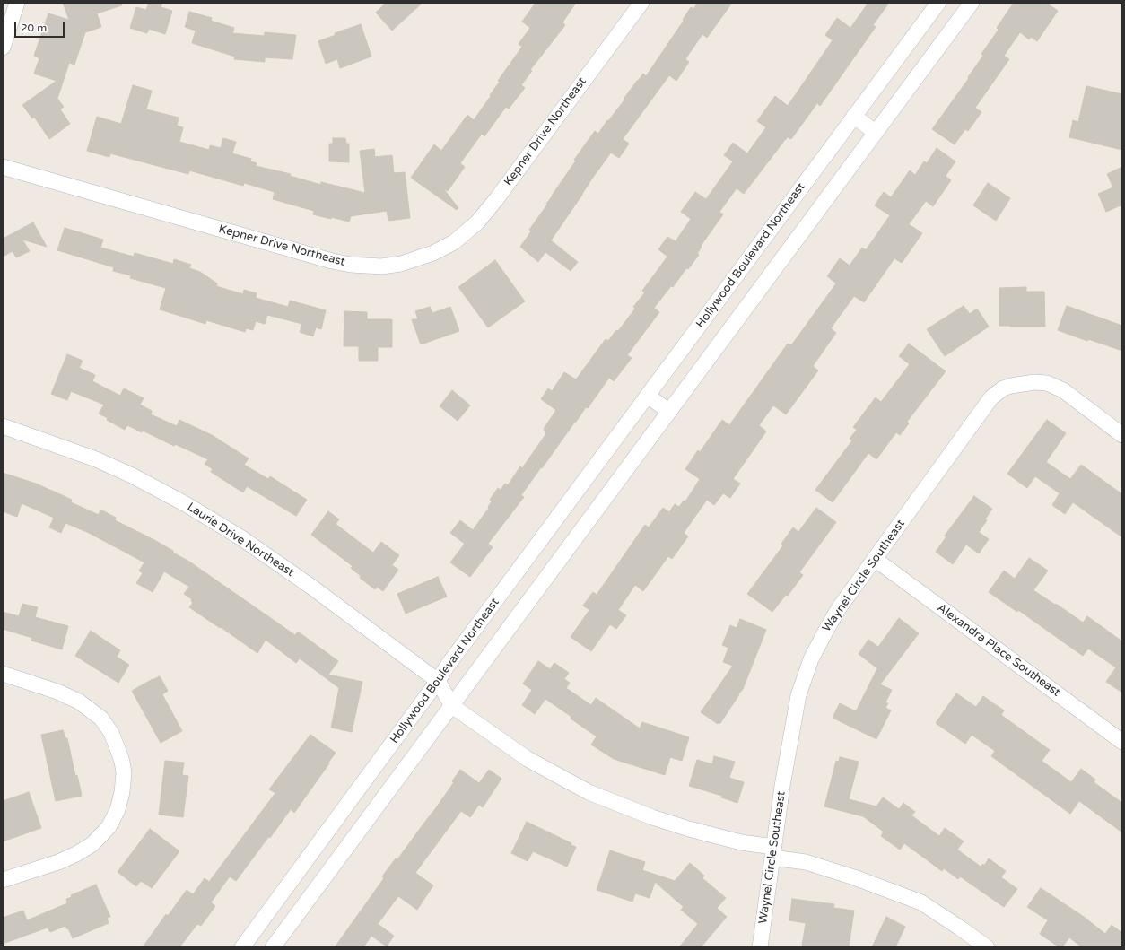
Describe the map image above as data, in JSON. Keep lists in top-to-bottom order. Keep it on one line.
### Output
{"streets":{"street":["Kepner Drive Northeast","Hollywood Boulevard Northeast","Laurie Drive Northeast","Waynel Circle Southeast","Alexandra Place Southeast"]},"crossings":[["Hollywood Boulevard Northeast","Laurie Drive Northeast"],["Waynel Circle Southeast","Alexandra Place Southeast"]],"scale_bar":"20 m"}
